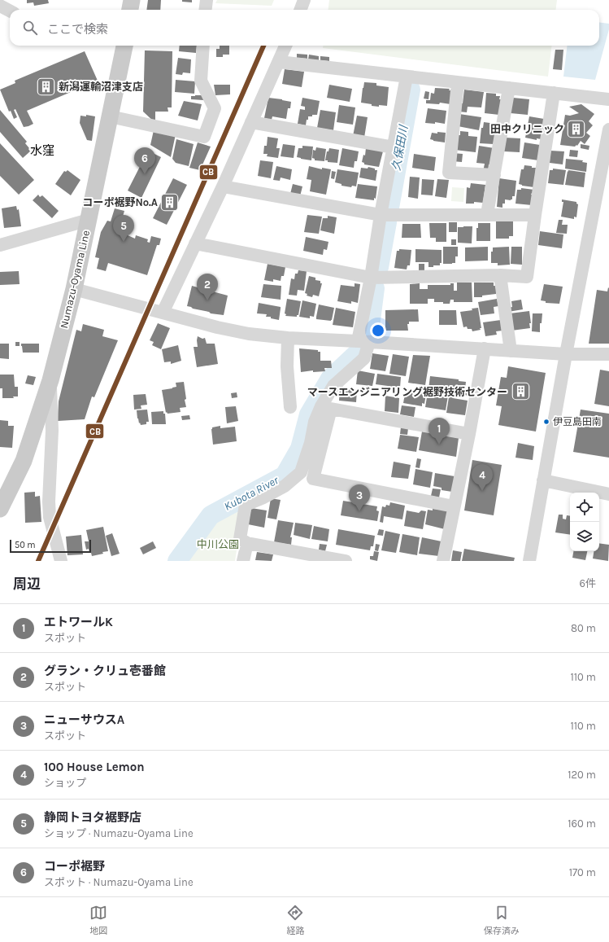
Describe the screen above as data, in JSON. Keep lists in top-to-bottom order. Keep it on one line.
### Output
{"streets":{"main road":["Numazu-Oyama Line"]},"districts":["水窪"],"water":["久保田川","Kubota River"],"parks":["中川公園"],"places":{"building":["新潟運輸沼津支店","田中クリニック","コーポ裾野No.A","マースエンジニアリング裾野技術センター"],"other":["伊豆島田南"]},"lines":["transit line CB"],"scale_bar":"50 m","page":{"search":"ここで検索","pins":["6","5","2","1","4","3"],"scale":"50 m","heading":["周辺","6件"],"list":[{"mark":"1","name":"エトワールK","note":"スポット","value":"80 m"},{"mark":"2","name":"グラン・クリュ壱番館","note":"スポット","value":"110 m"},{"mark":"3","name":"ニューサウスA","note":"スポット","value":"110 m"},{"mark":"4","name":"100 House Lemon","note":"ショップ","value":"120 m"},{"mark":"5","name":"静岡トヨタ裾野店","note":"ショップ · Numazu-Oyama Line","value":"160 m"},{"mark":"6","name":"コーポ裾野","note":"スポット · Numazu-Oyama Line","value":"170 m"}],"nav":["地図","経路","保存済み"]}}
